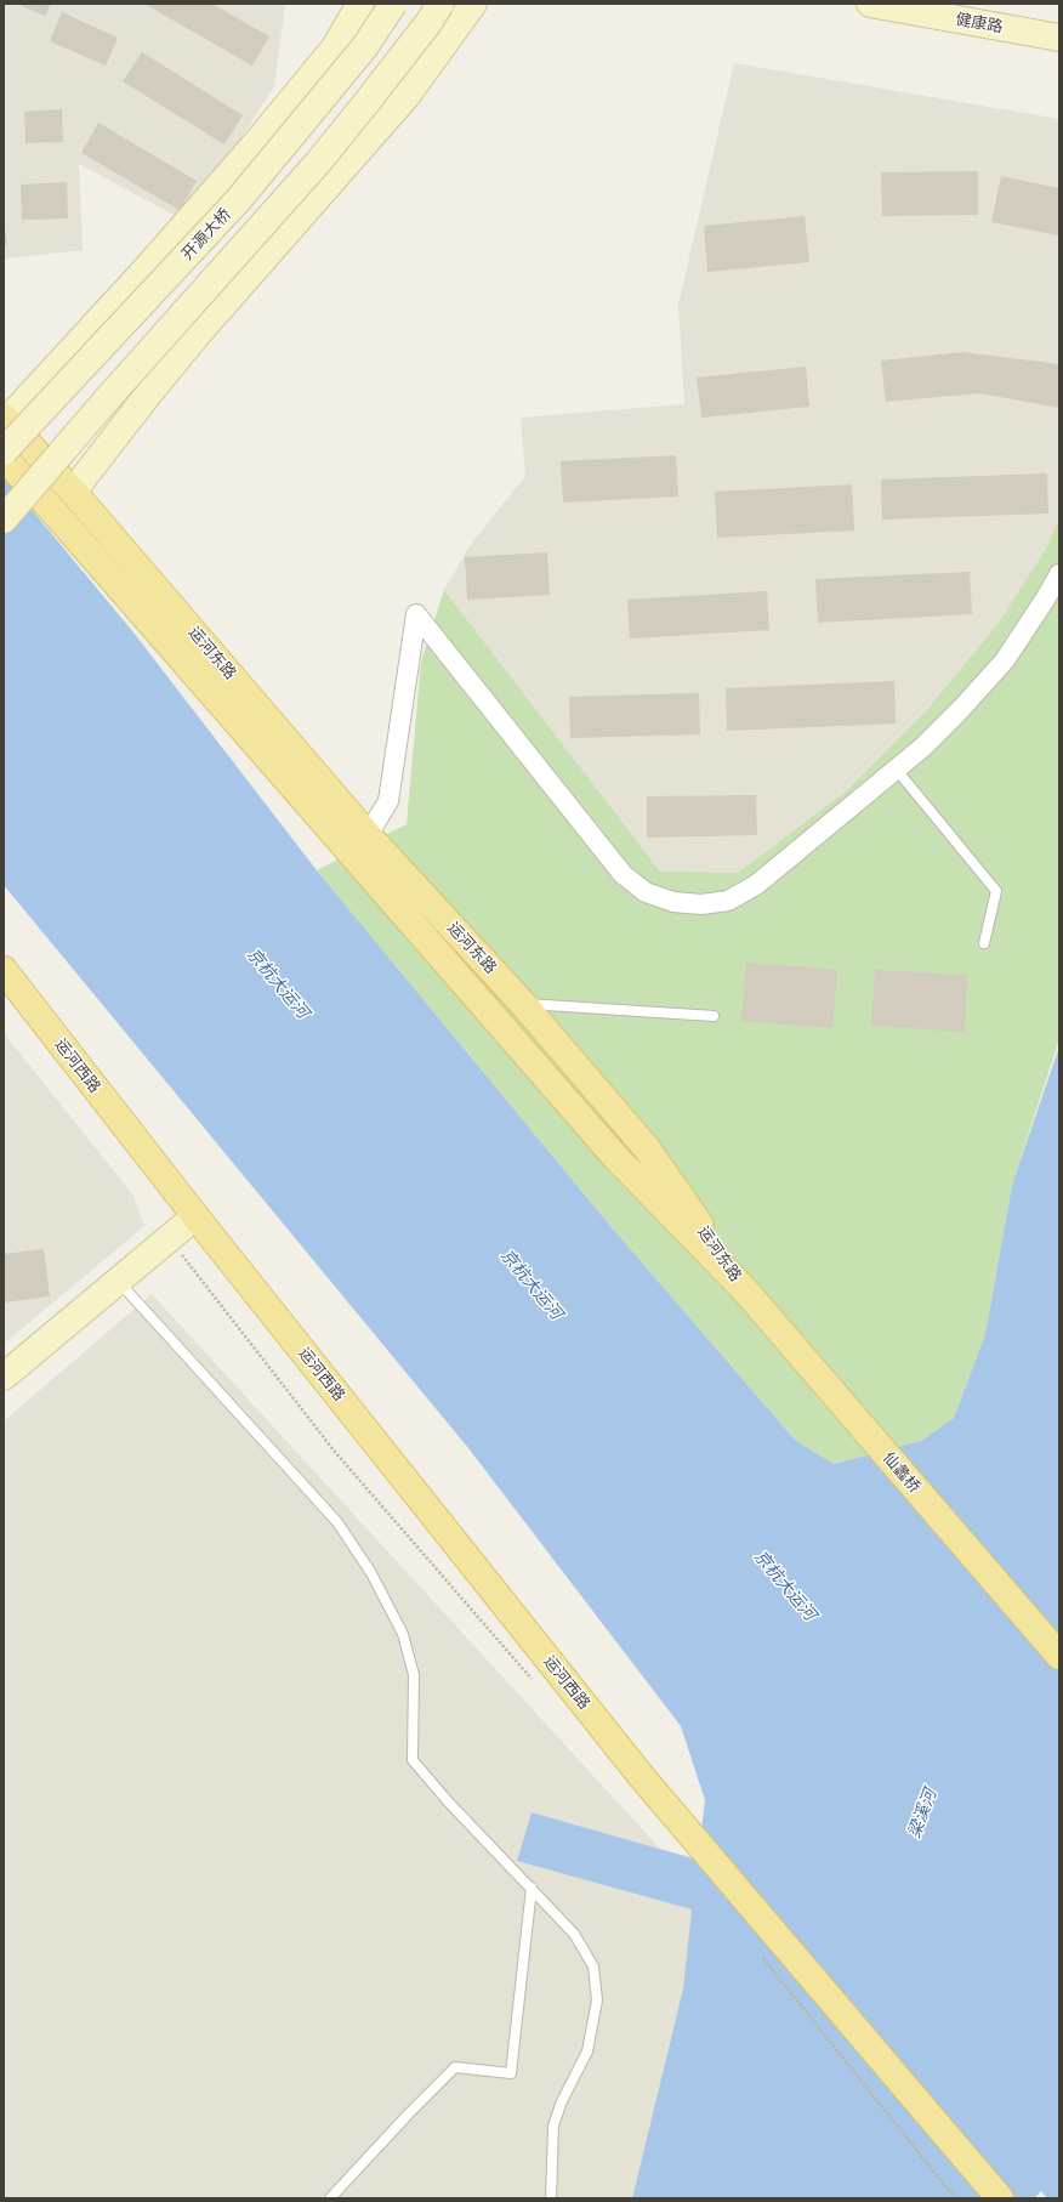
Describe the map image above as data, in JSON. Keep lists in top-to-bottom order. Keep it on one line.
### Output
{"streets":{"main road":["健康路","开源大桥","运河东路","运河西路","仙蠡桥"]},"crossings":[["运河东路","仙蠡桥"]],"water":["京杭大运河","梁溪河"]}
